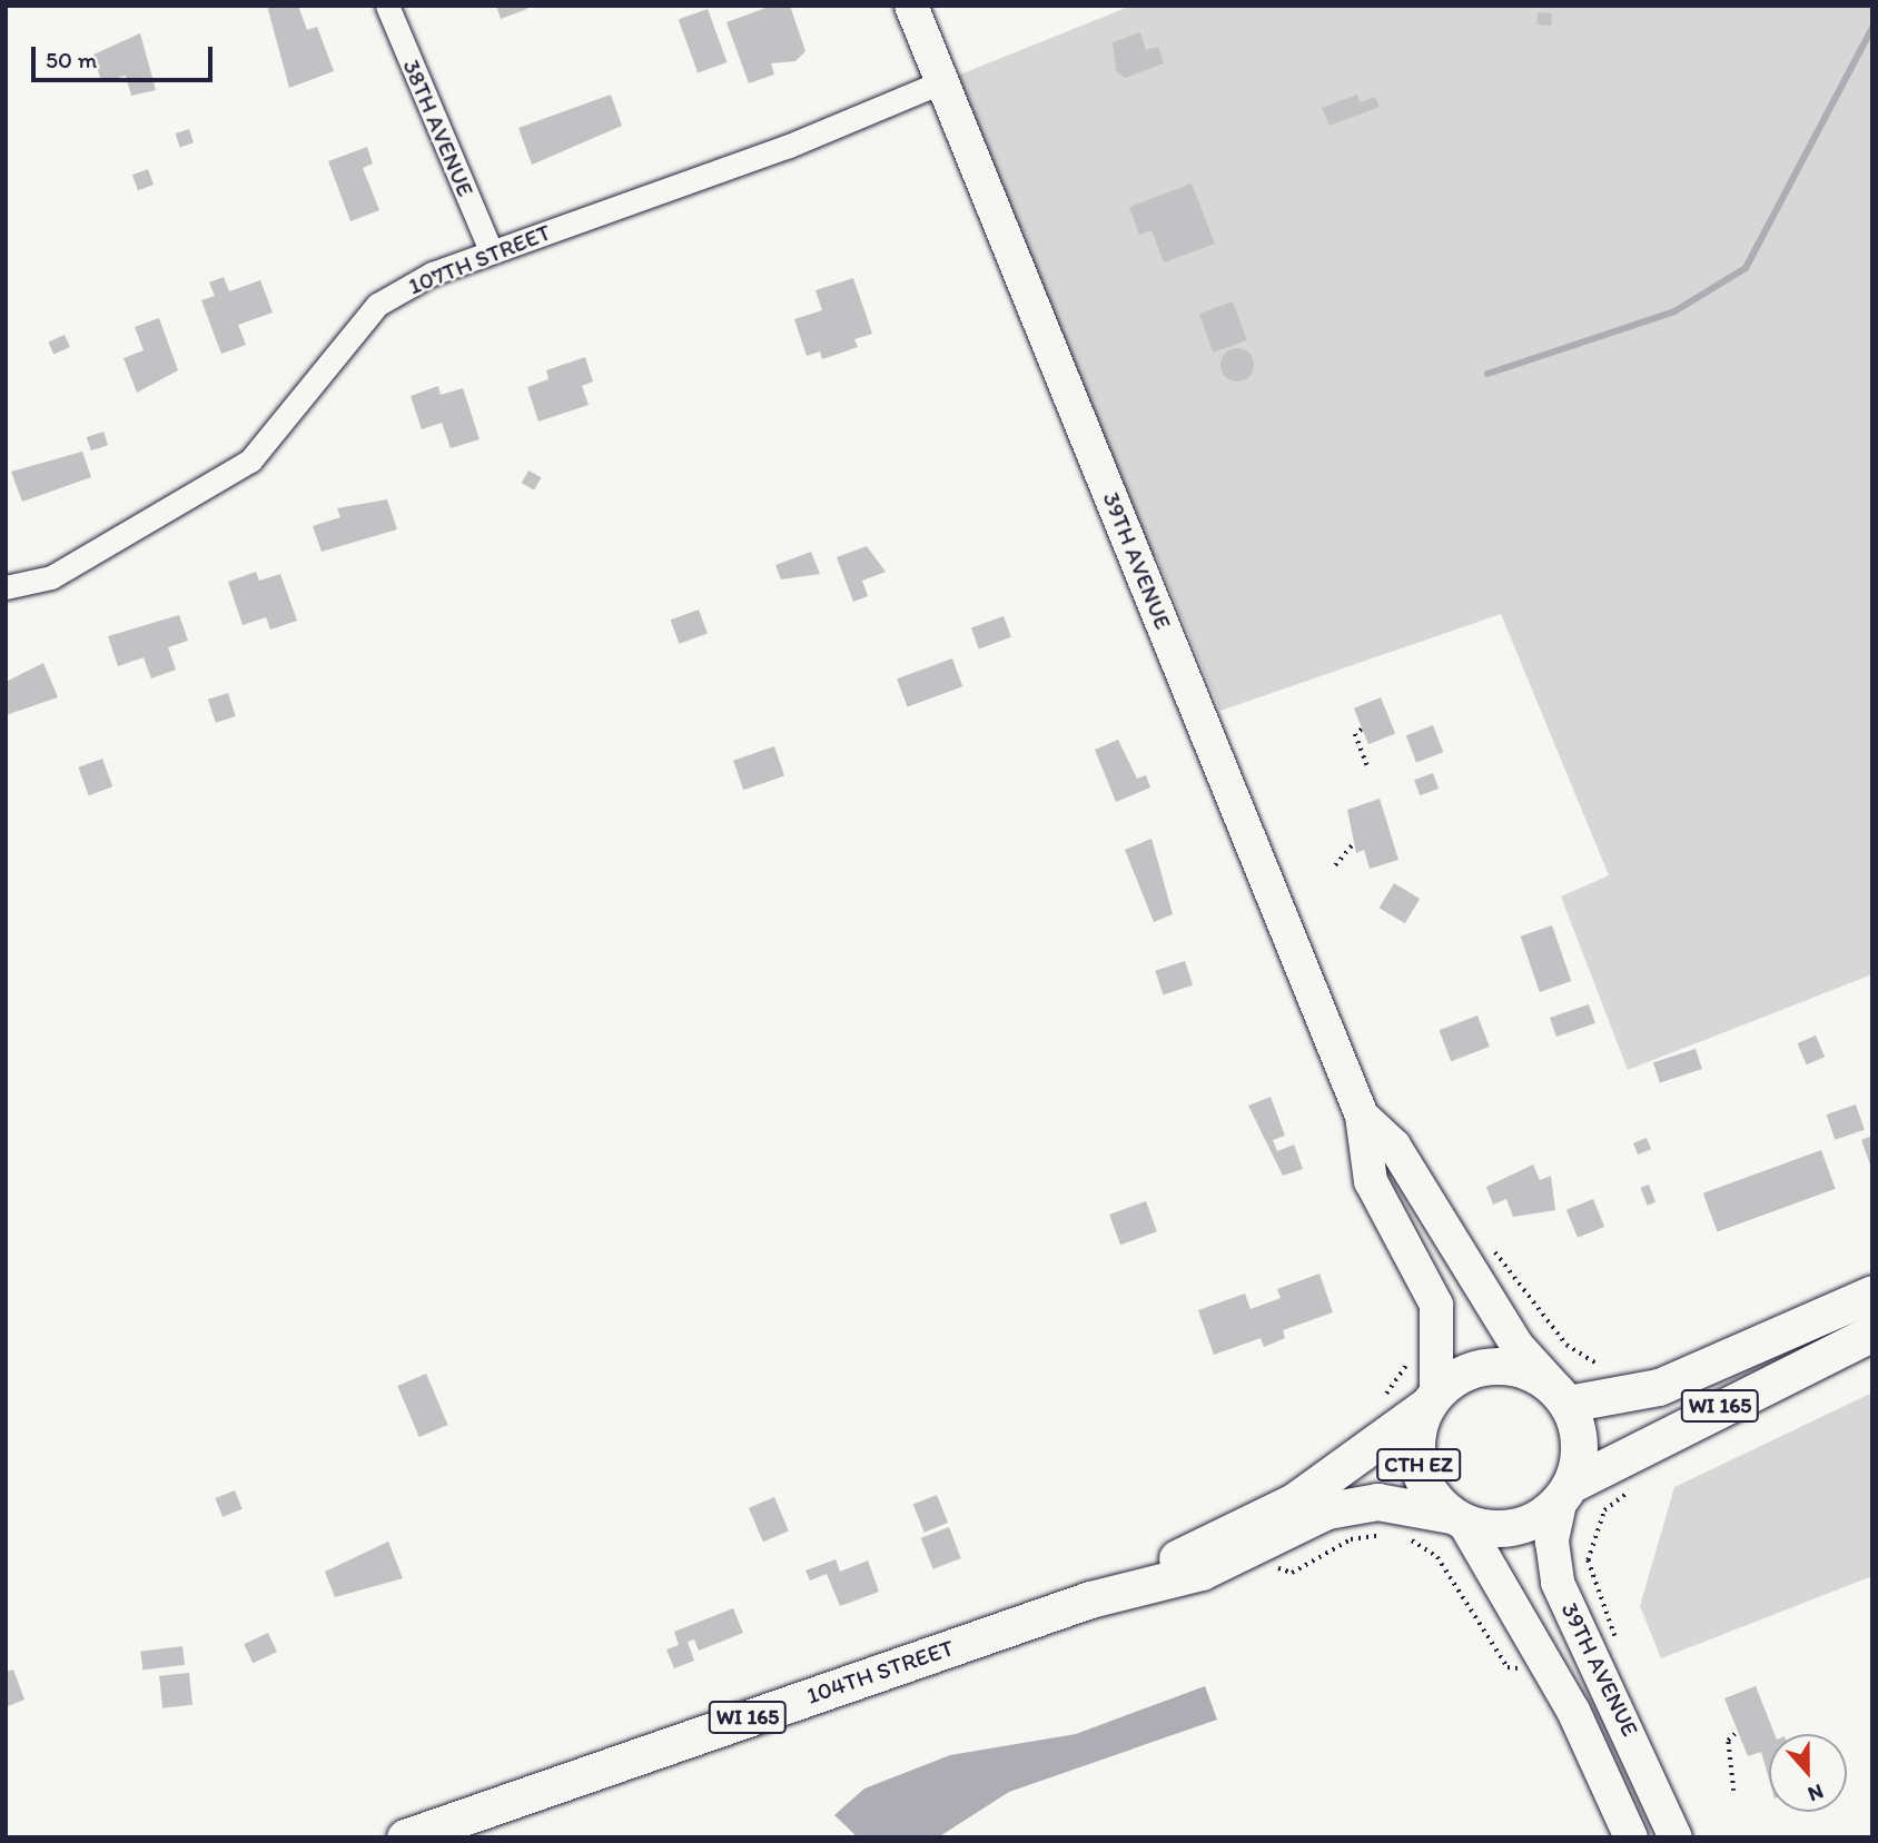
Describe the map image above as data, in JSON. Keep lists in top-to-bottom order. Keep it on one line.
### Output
{"streets":{"main road":["39TH AVENUE","WI 165","CTH EZ","104TH STREET"],"street":["38TH AVENUE","107TH STREET"]},"crossings":[["38TH AVENUE","107TH STREET"],["107TH STREET","39TH AVENUE"],["39TH AVENUE","WI 165"],["39TH AVENUE","CTH EZ"],["39TH AVENUE","104TH STREET"],["WI 165","CTH EZ"],["WI 165","104TH STREET"],["CTH EZ","104TH STREET"]],"scale_bar":"50 m","north":"bottom"}
